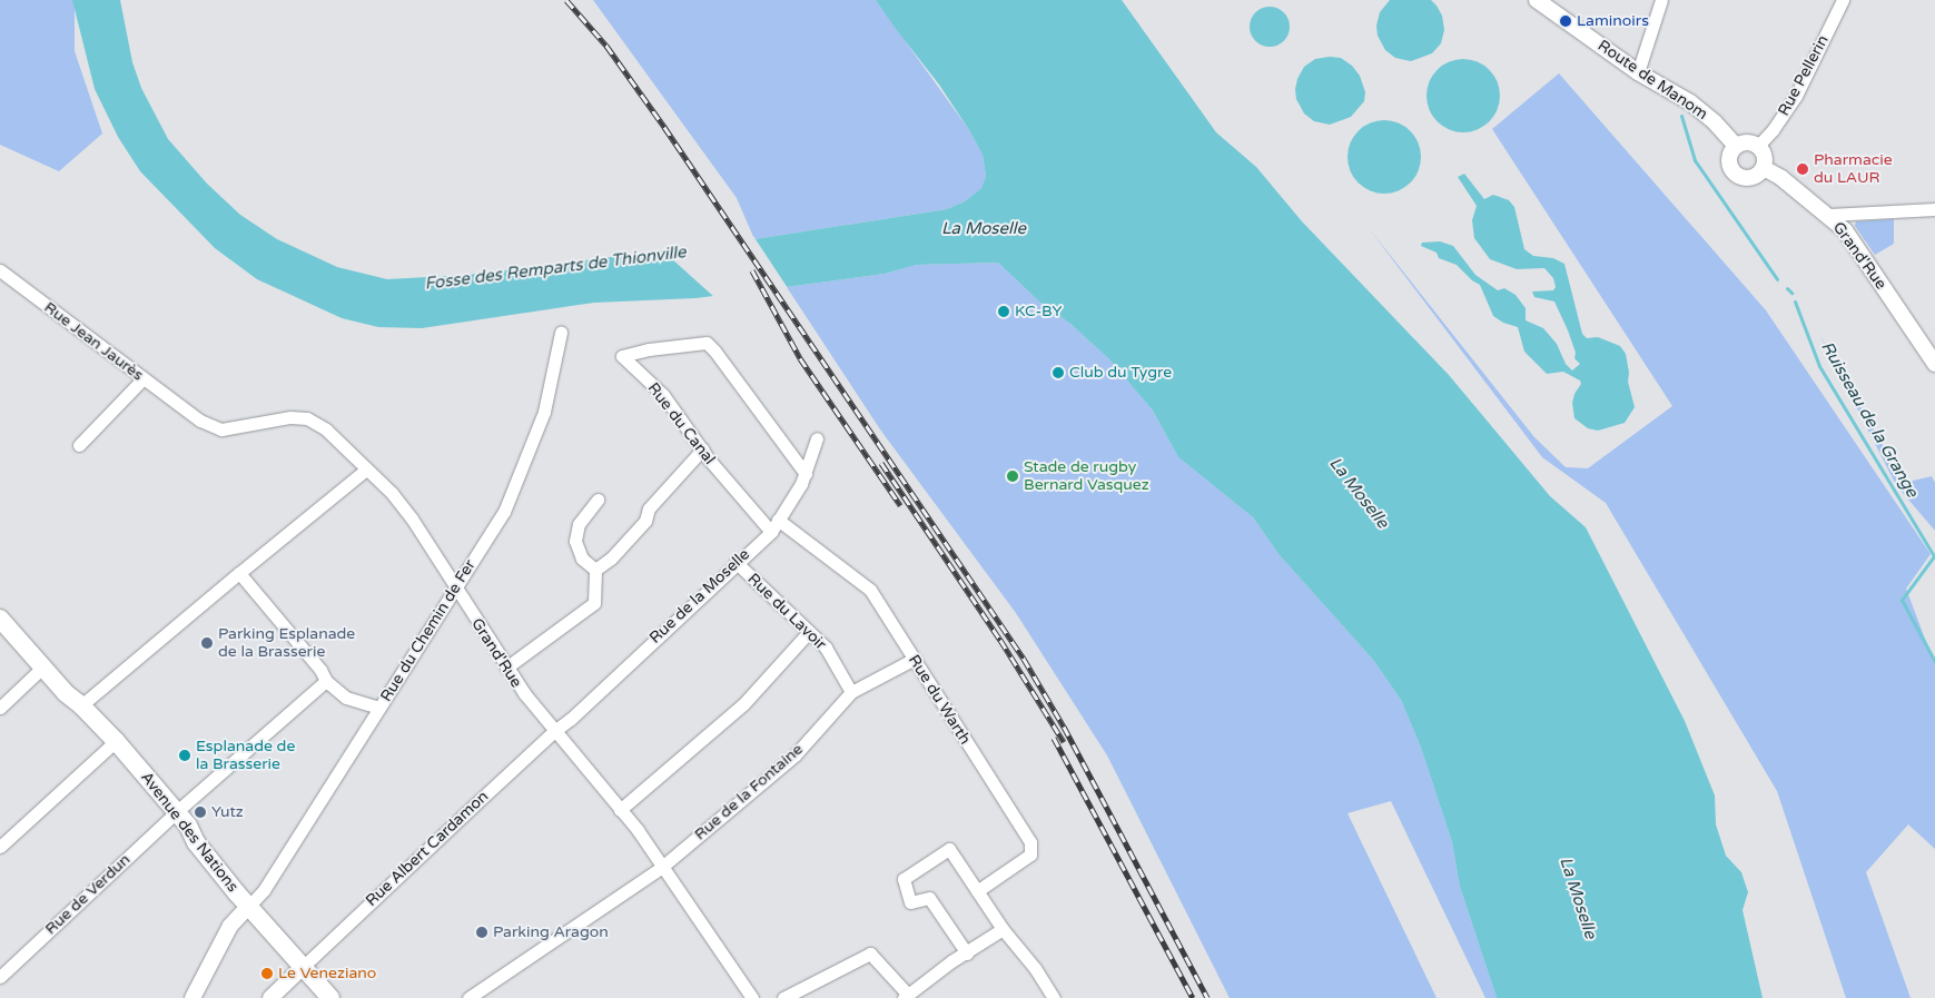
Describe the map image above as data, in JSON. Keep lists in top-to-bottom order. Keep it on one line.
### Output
{"streets":{"main road":["Avenue des Nations"],"street":["Rue Pellerin","Route de Manom","Grand'Rue","Rue Jean Jaurès","Rue du Canal","Rue de la Moselle","Rue du Lavoir","Rue du Chemin de Fer","Rue du Warth","Rue de la Fontaine","Rue Albert Cardamon","Rue de Verdun"]},"crossings":[["Rue Pellerin","Route de Manom"],["Rue Pellerin","Grand'Rue"],["Route de Manom","Grand'Rue"],["Grand'Rue","Rue Jean Jaurès"],["Grand'Rue","Rue de la Moselle"],["Grand'Rue","Rue du Chemin de Fer"],["Grand'Rue","Rue de la Fontaine"],["Grand'Rue","Rue Albert Cardamon"],["Rue du Canal","Rue de la Moselle"],["Rue de la Moselle","Rue du Lavoir"],["Rue de la Moselle","Rue du Warth"],["Rue de la Moselle","Rue Albert Cardamon"],["Rue du Lavoir","Rue de la Fontaine"],["Rue du Chemin de Fer","Avenue des Nations"],["Rue du Warth","Rue de la Fontaine"],["Avenue des Nations","Rue Albert Cardamon"],["Avenue des Nations","Rue de Verdun"]],"water":["La Moselle","Fosse des Remparts de Thionville","Ruisseau de la Grange"],"places":["Laminoirs","Pharmacie du LAUR","KC-BY","Club du Tygre","Stade de rugby Bernard Vasquez","Parking Esplanade de la Brasserie","Esplanade de la Brasserie","Yutz","Parking Aragon","Le Veneziano"]}
